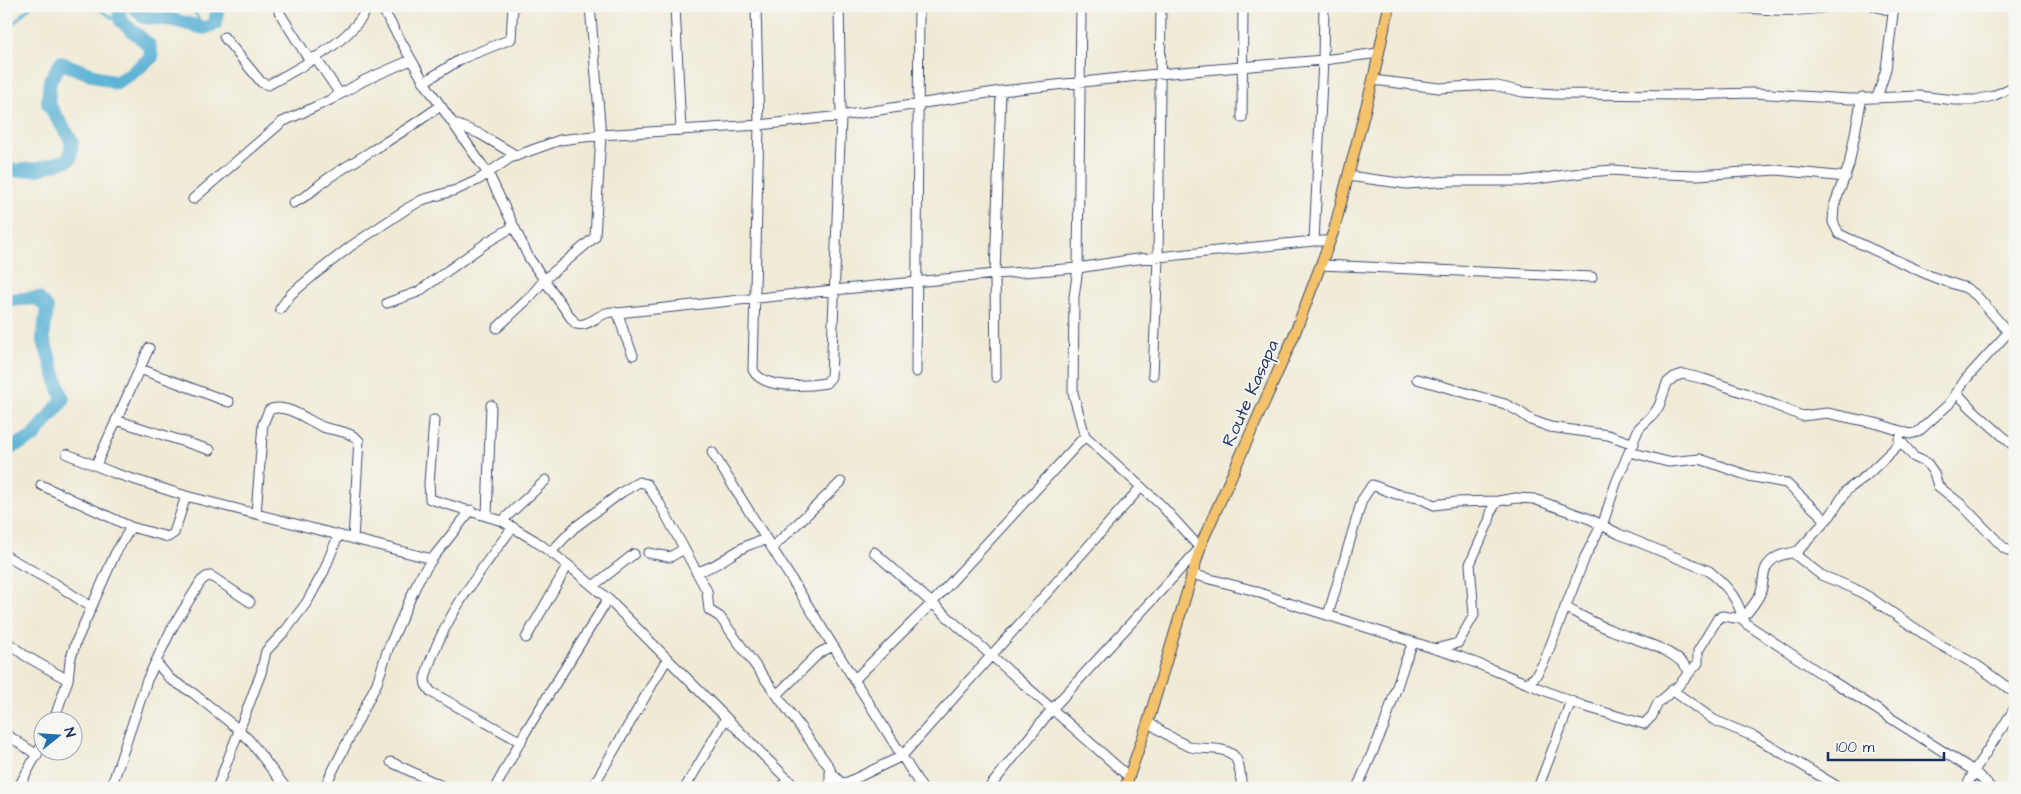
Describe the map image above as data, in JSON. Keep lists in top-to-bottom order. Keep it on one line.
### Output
{"streets":{"main road":["Route Kasapa"]},"scale_bar":"100 m","north":"right"}
